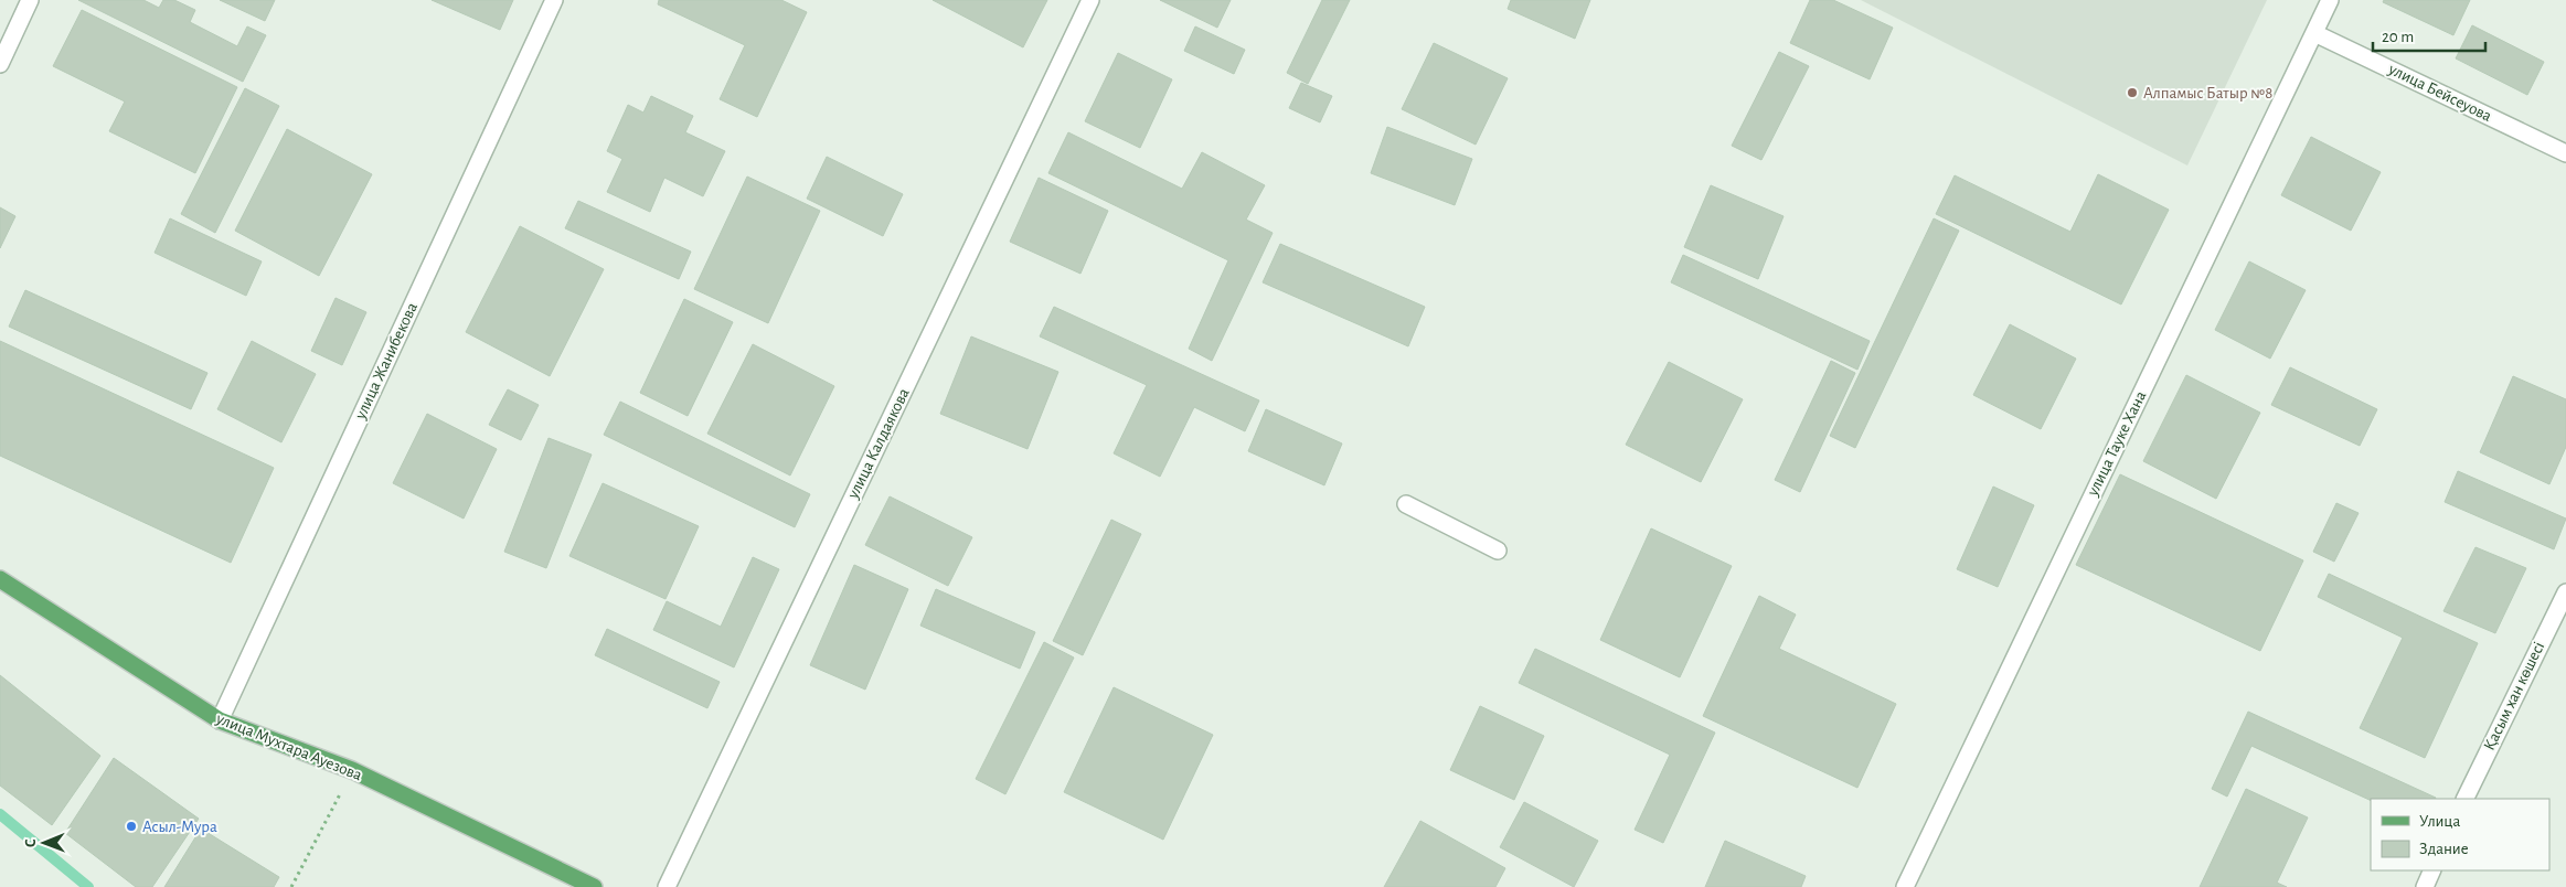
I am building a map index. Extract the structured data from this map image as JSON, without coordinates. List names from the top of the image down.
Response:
{
  "streets": {
    "main road": ["улица Мухтара Ауезова"],
    "street": [
      "улица Бейсеуова",
      "улица Жанибекова",
      "улица Калдаякова",
      "улица Тауке Хана",
      "Қасым хан көшесі"
    ]
  },
  "crossings": [
    ["улица Бейсеуова", "улица Тауке Хана"],
    ["улица Жанибекова", "улица Мухтара Ауезова"]
  ],
  "places": ["Алпамыс Батыр №8", "Асыл-Мура"],
  "legend": ["Улица", "Здание"],
  "scale_bar": "20 m",
  "north": "left"
}
